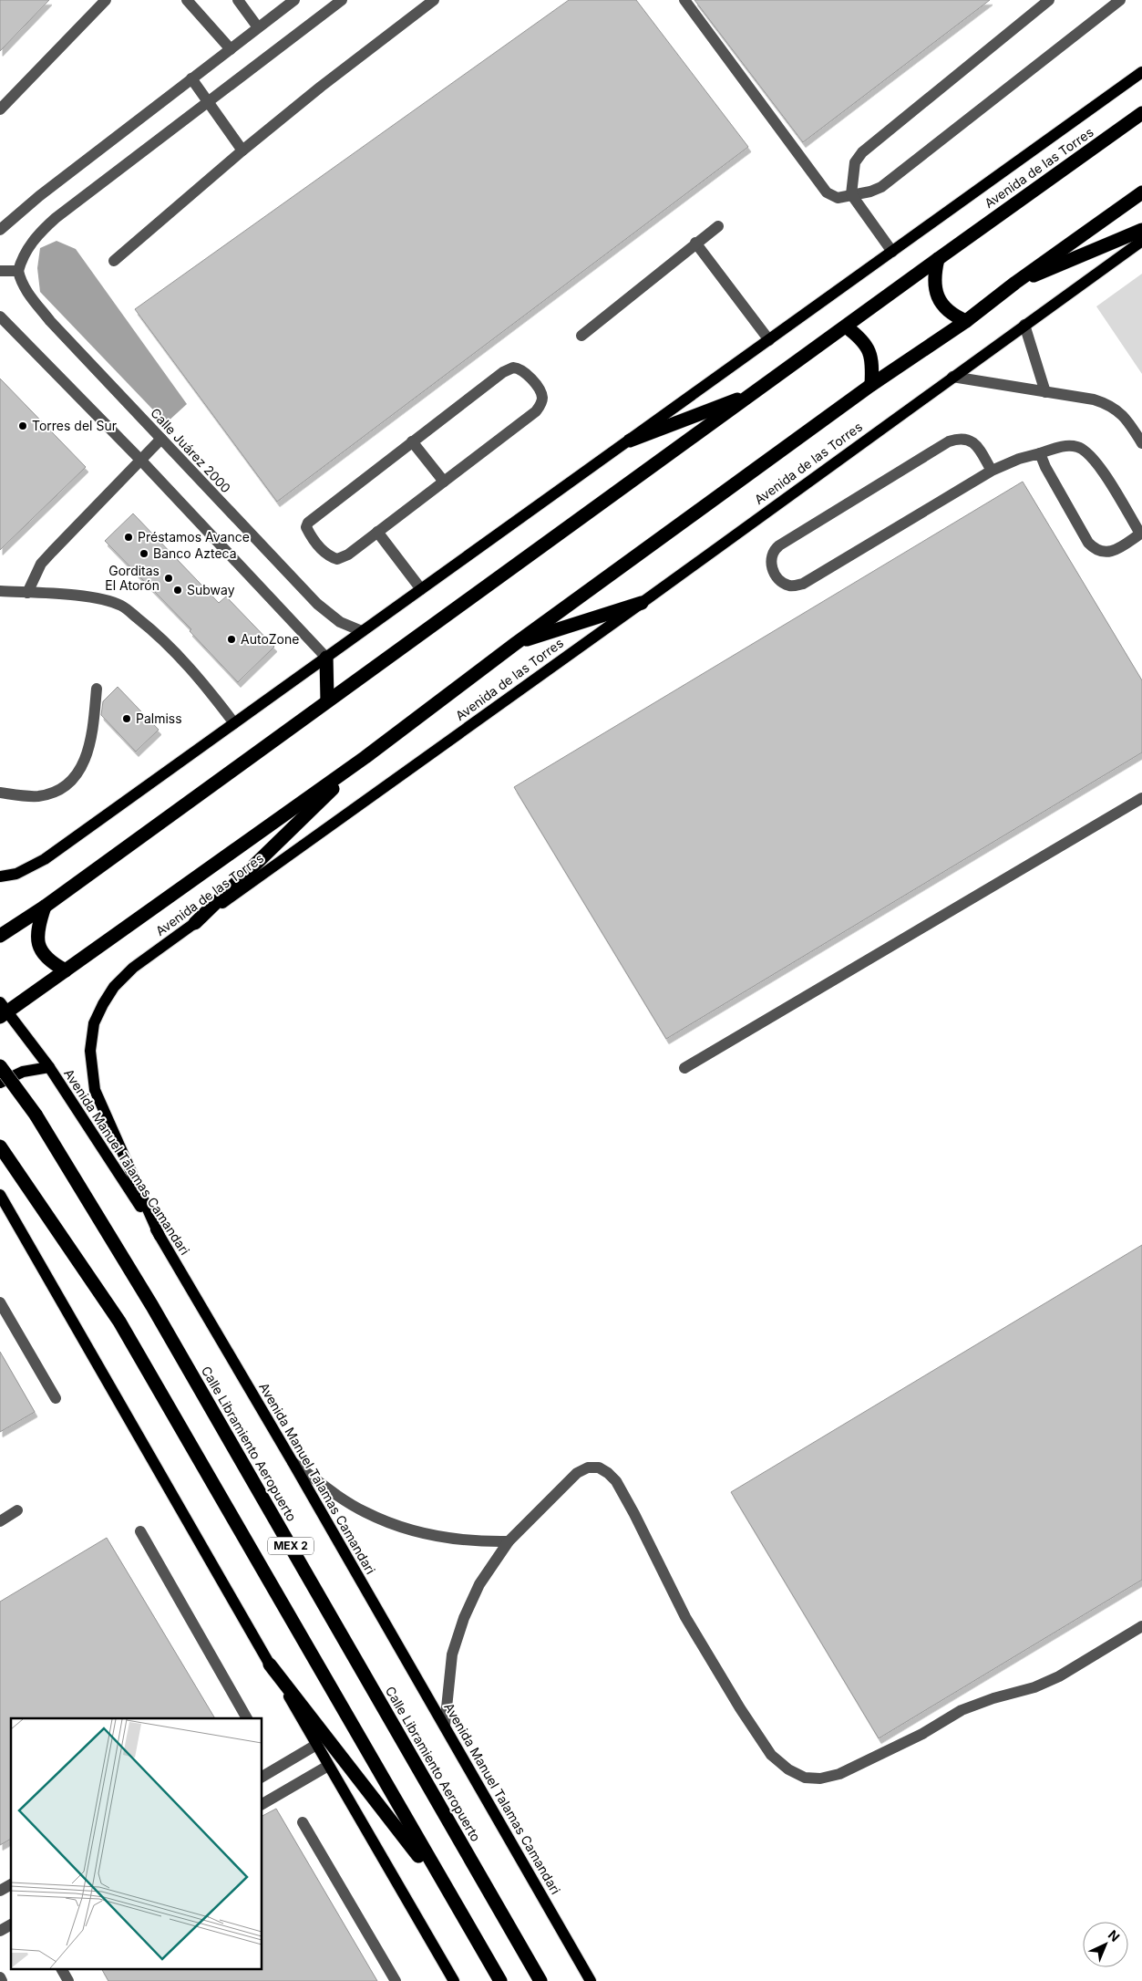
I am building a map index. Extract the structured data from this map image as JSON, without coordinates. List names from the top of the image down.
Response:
{
  "streets": {
    "highway": ["Avenida de las Torres", "Calle Libramiento Aeropuerto", "MEX 2"],
    "main road": ["Avenida Manuel Talamas Camandari"],
    "street": ["Calle Juárez 2000"]
  },
  "crossings": [
    ["Avenida de las Torres", "Calle Juárez 2000"],
    ["Avenida de las Torres", "Avenida Manuel Talamas Camandari"]
  ],
  "places": [
    "Torres del Sur",
    "Préstamos Avance",
    "Banco Azteca",
    "Gorditas El Atorón",
    "Subway",
    "AutoZone",
    "Palmiss"
  ],
  "north": "top right"
}
